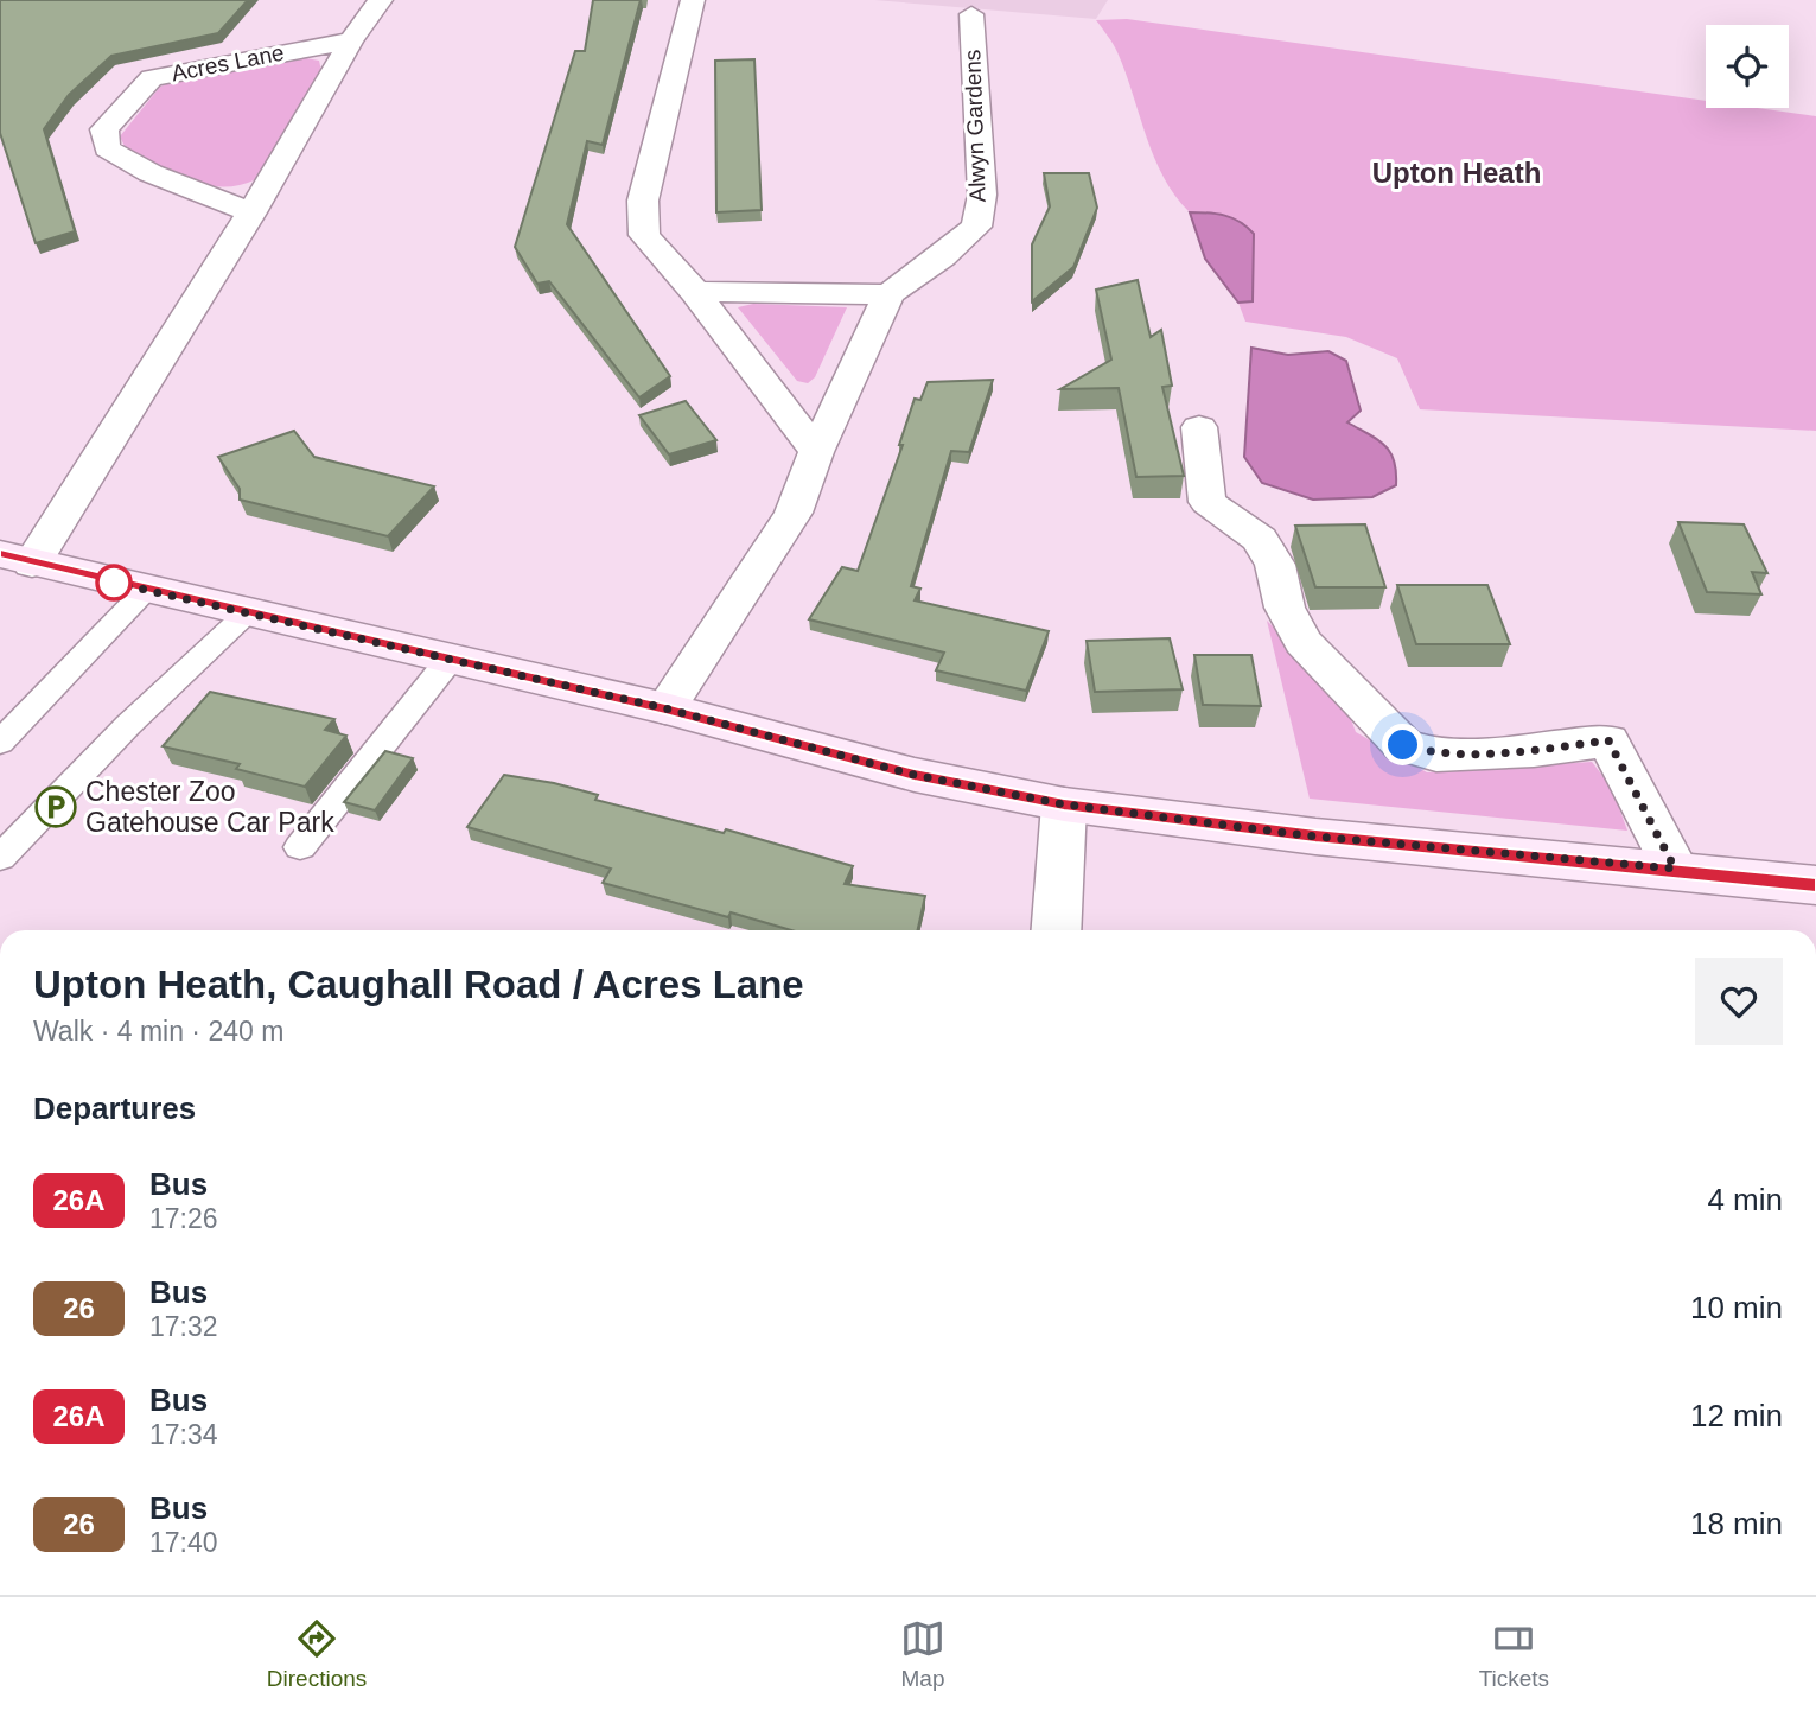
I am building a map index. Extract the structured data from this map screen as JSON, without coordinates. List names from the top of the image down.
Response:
{
  "streets": {
    "street": ["Acres Lane", "Alwyn Gardens"]
  },
  "districts": ["Upton Heath"],
  "places": {
    "parking": ["Chester Zoo Gatehouse Car Park"]
  },
  "lines": ["bus line 26A"],
  "page": {
    "heading": [
      ["Upton Heath, Caughall Road / Acres Lane", "Walk · 4 min · 240 m"],
      "Departures"
    ],
    "list": [
      {
        "mark": "26A",
        "name": "Bus",
        "note": "17:26",
        "value": "4 min"
      },
      {
        "mark": "26",
        "name": "Bus",
        "note": "17:32",
        "value": "10 min"
      },
      {
        "mark": "26A",
        "name": "Bus",
        "note": "17:34",
        "value": "12 min"
      },
      {
        "mark": "26",
        "name": "Bus",
        "note": "17:40",
        "value": "18 min"
      }
    ],
    "tabs": ["Directions", "Map", "Tickets"]
  }
}
